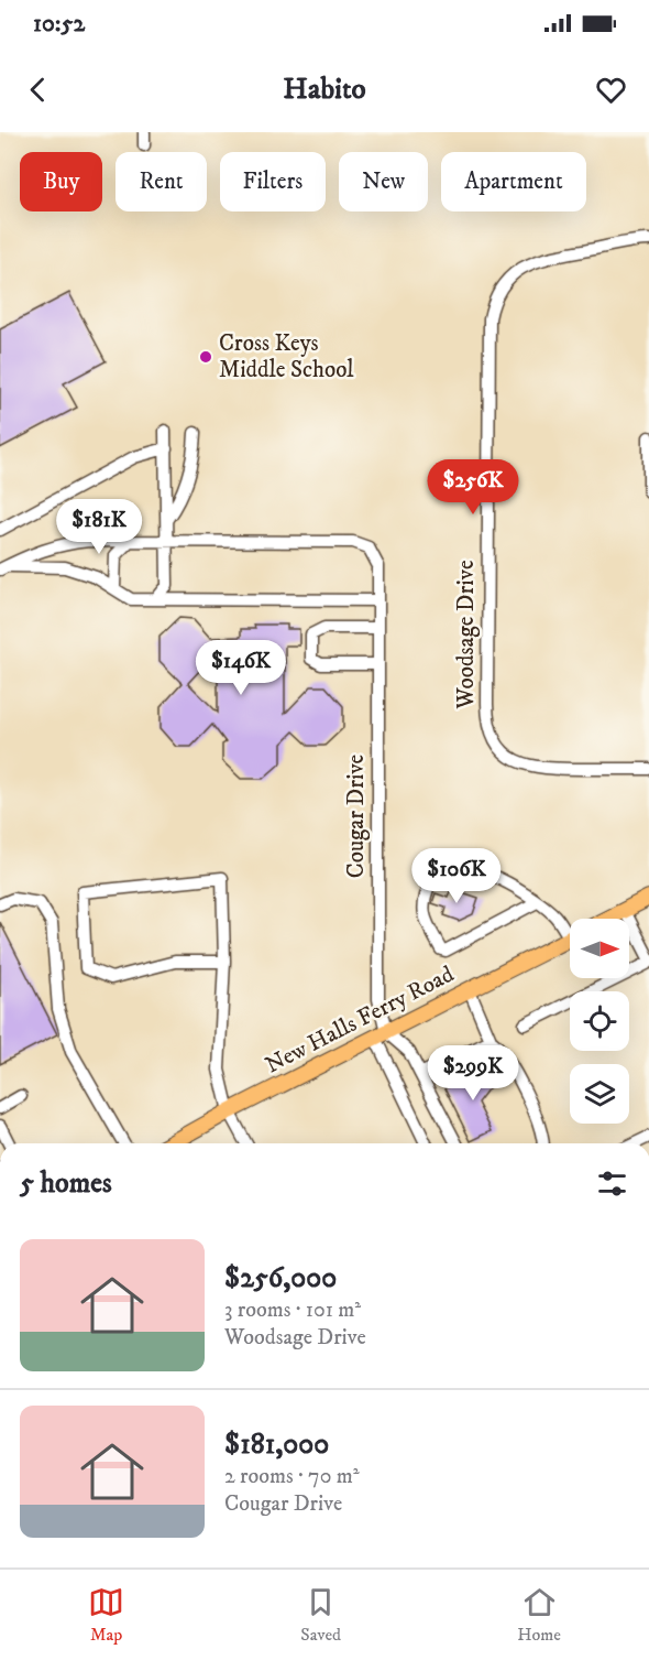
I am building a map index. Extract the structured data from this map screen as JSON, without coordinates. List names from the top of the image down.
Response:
{
  "streets": {
    "main road": ["New Halls Ferry Road"],
    "street": ["Woodsage Drive", "Cougar Drive"]
  },
  "crossings": [
    ["Cougar Drive", "New Halls Ferry Road"]
  ],
  "places": ["Cross Keys Middle School"],
  "north": "right",
  "page": {
    "status": "10:52",
    "header": "Habito",
    "chip": [
      "Buy",
      "Rent",
      "Filters",
      "New",
      "Apartment"
    ],
    "price": [
      "$256K",
      "$181K",
      "$146K",
      "$106K",
      "$299K"
    ],
    "heading": "5 homes",
    "list": [
      {
        "name": "$256,000",
        "note": "3 rooms · 101 m² · Woodsage Drive"
      },
      {
        "name": "$181,000",
        "note": "2 rooms · 70 m² · Cougar Drive"
      }
    ],
    "tabs": ["Map", "Saved", "Home"]
  }
}
